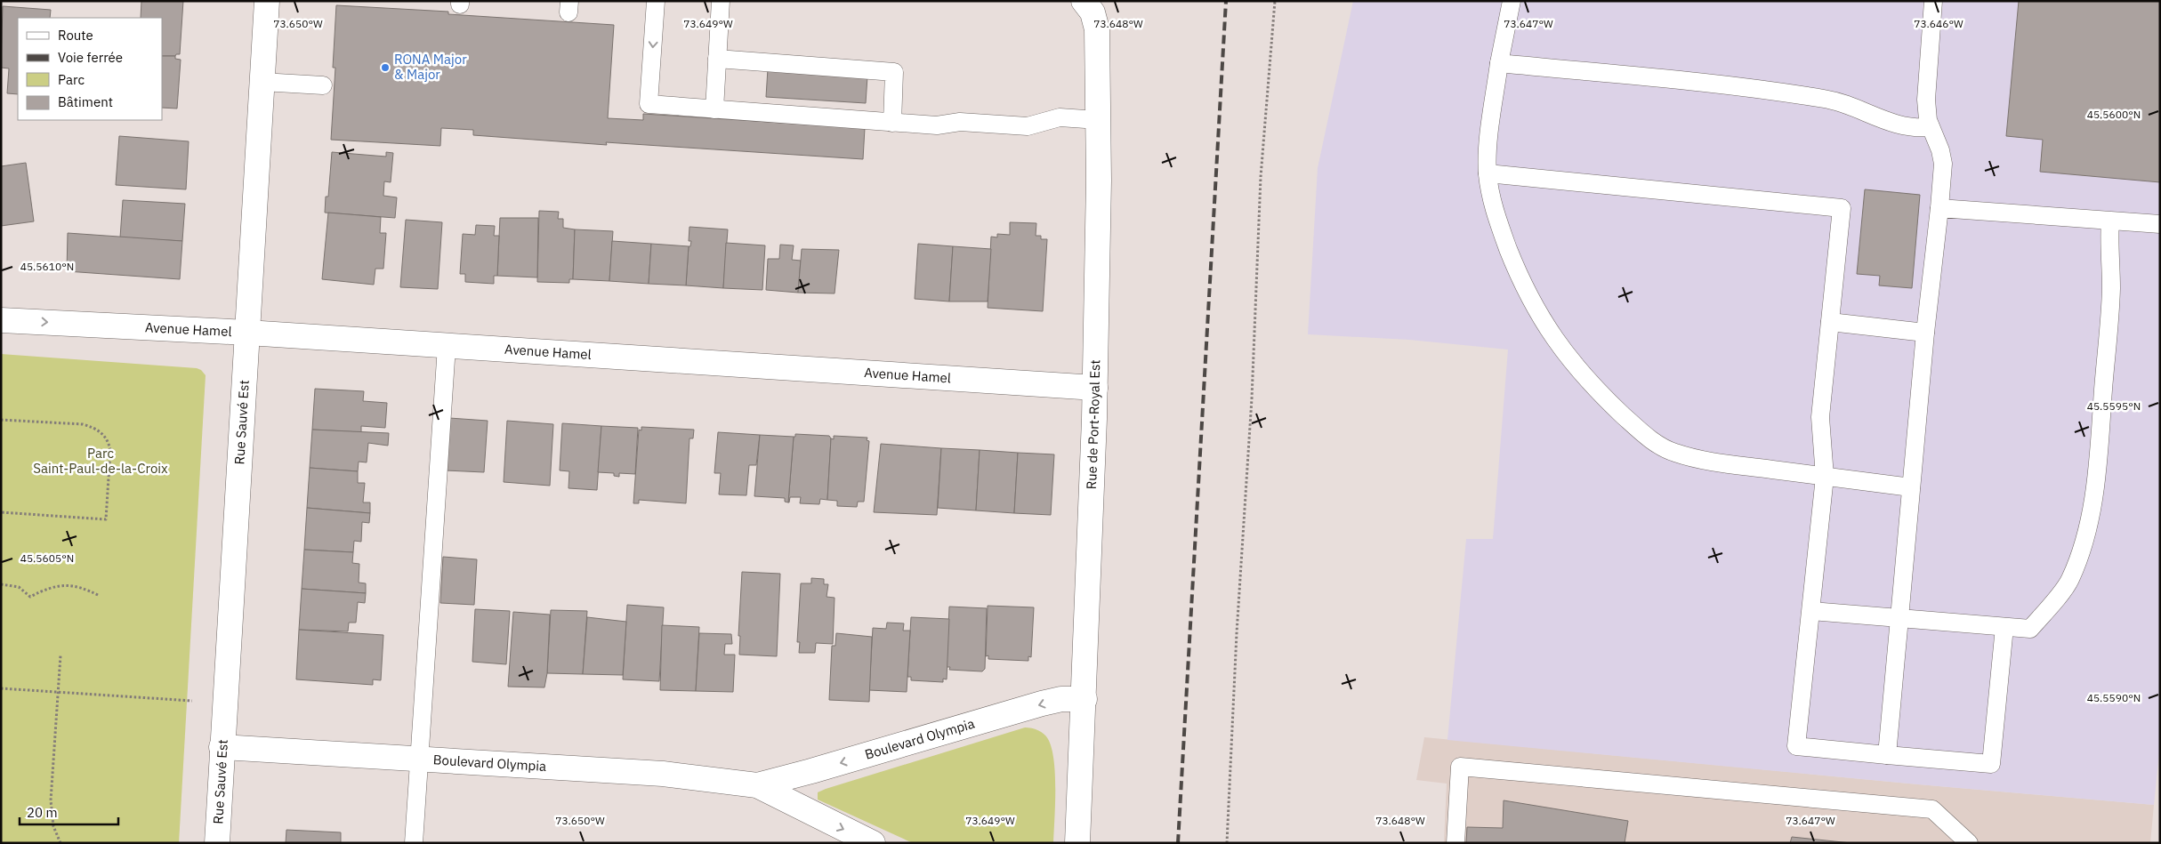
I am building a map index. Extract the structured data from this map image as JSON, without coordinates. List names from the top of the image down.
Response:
{
  "streets": {
    "street": [
      "Avenue Hamel",
      "Rue Sauvé Est",
      "Rue de Port-Royal Est",
      "Boulevard Olympia"
    ]
  },
  "crossings": [
    ["Avenue Hamel", "Rue Sauvé Est"],
    ["Avenue Hamel", "Rue de Port-Royal Est"],
    ["Rue Sauvé Est", "Boulevard Olympia"],
    ["Rue de Port-Royal Est", "Boulevard Olympia"]
  ],
  "parks": ["Parc Saint-Paul-de-la-Croix"],
  "places": ["RONA Major & Major"],
  "legend": [
    "Route",
    "Voie ferrée",
    "Parc",
    "Bâtiment"
  ],
  "scale_bar": "20 m",
  "coordinates": [
    "73.650°W",
    "73.649°W",
    "73.648°W",
    "73.647°W",
    "73.646°W",
    "45.5600°N",
    "45.5610°N",
    "45.5595°N",
    "45.5605°N",
    "45.5590°N"
  ]
}
